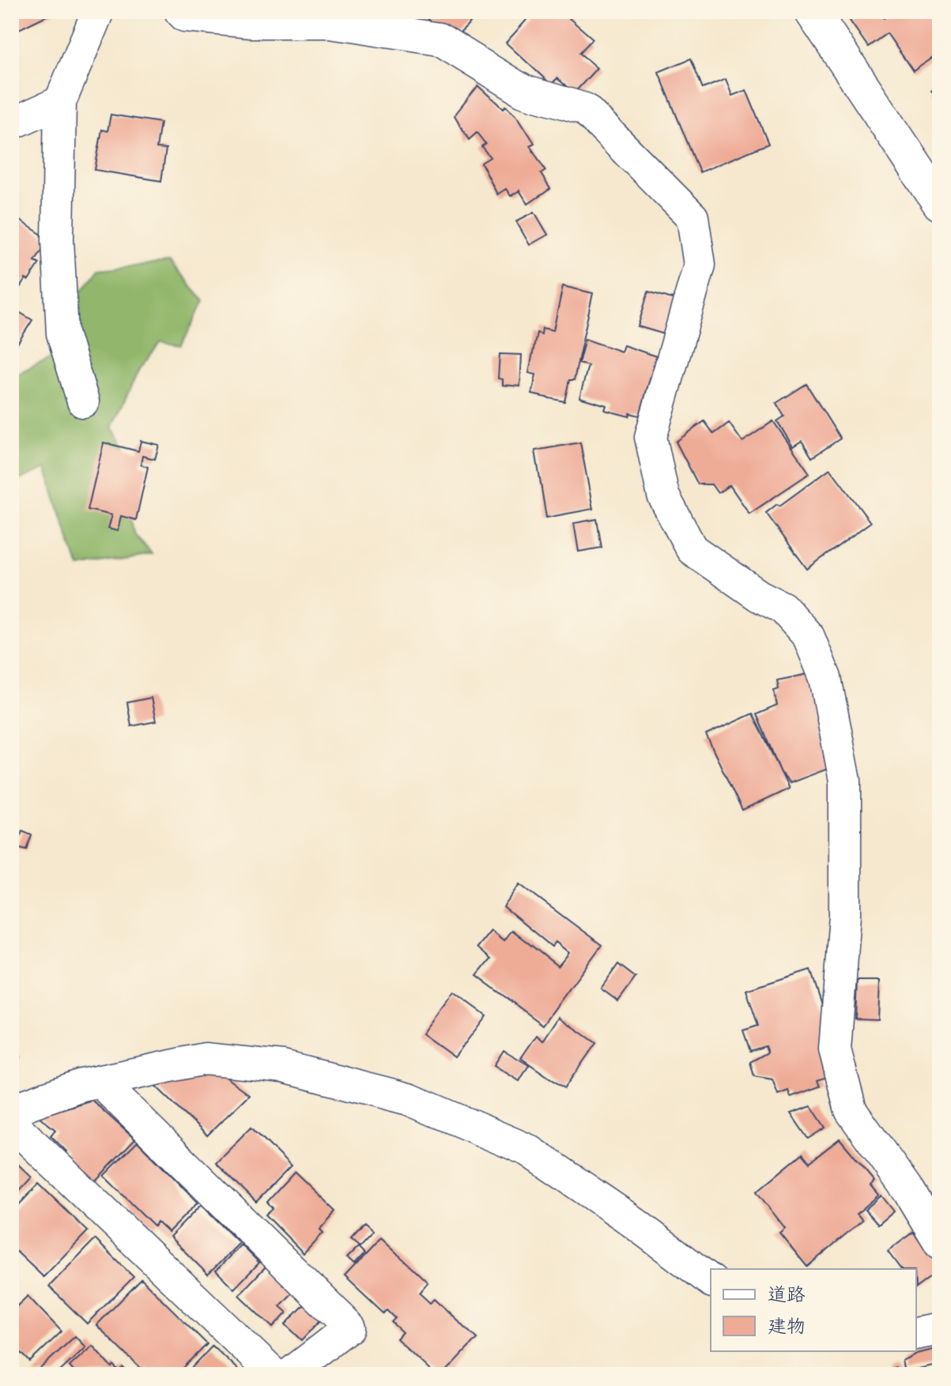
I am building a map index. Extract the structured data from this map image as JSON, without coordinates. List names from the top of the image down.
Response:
{
  "legend": ["道路", "建物"]
}
